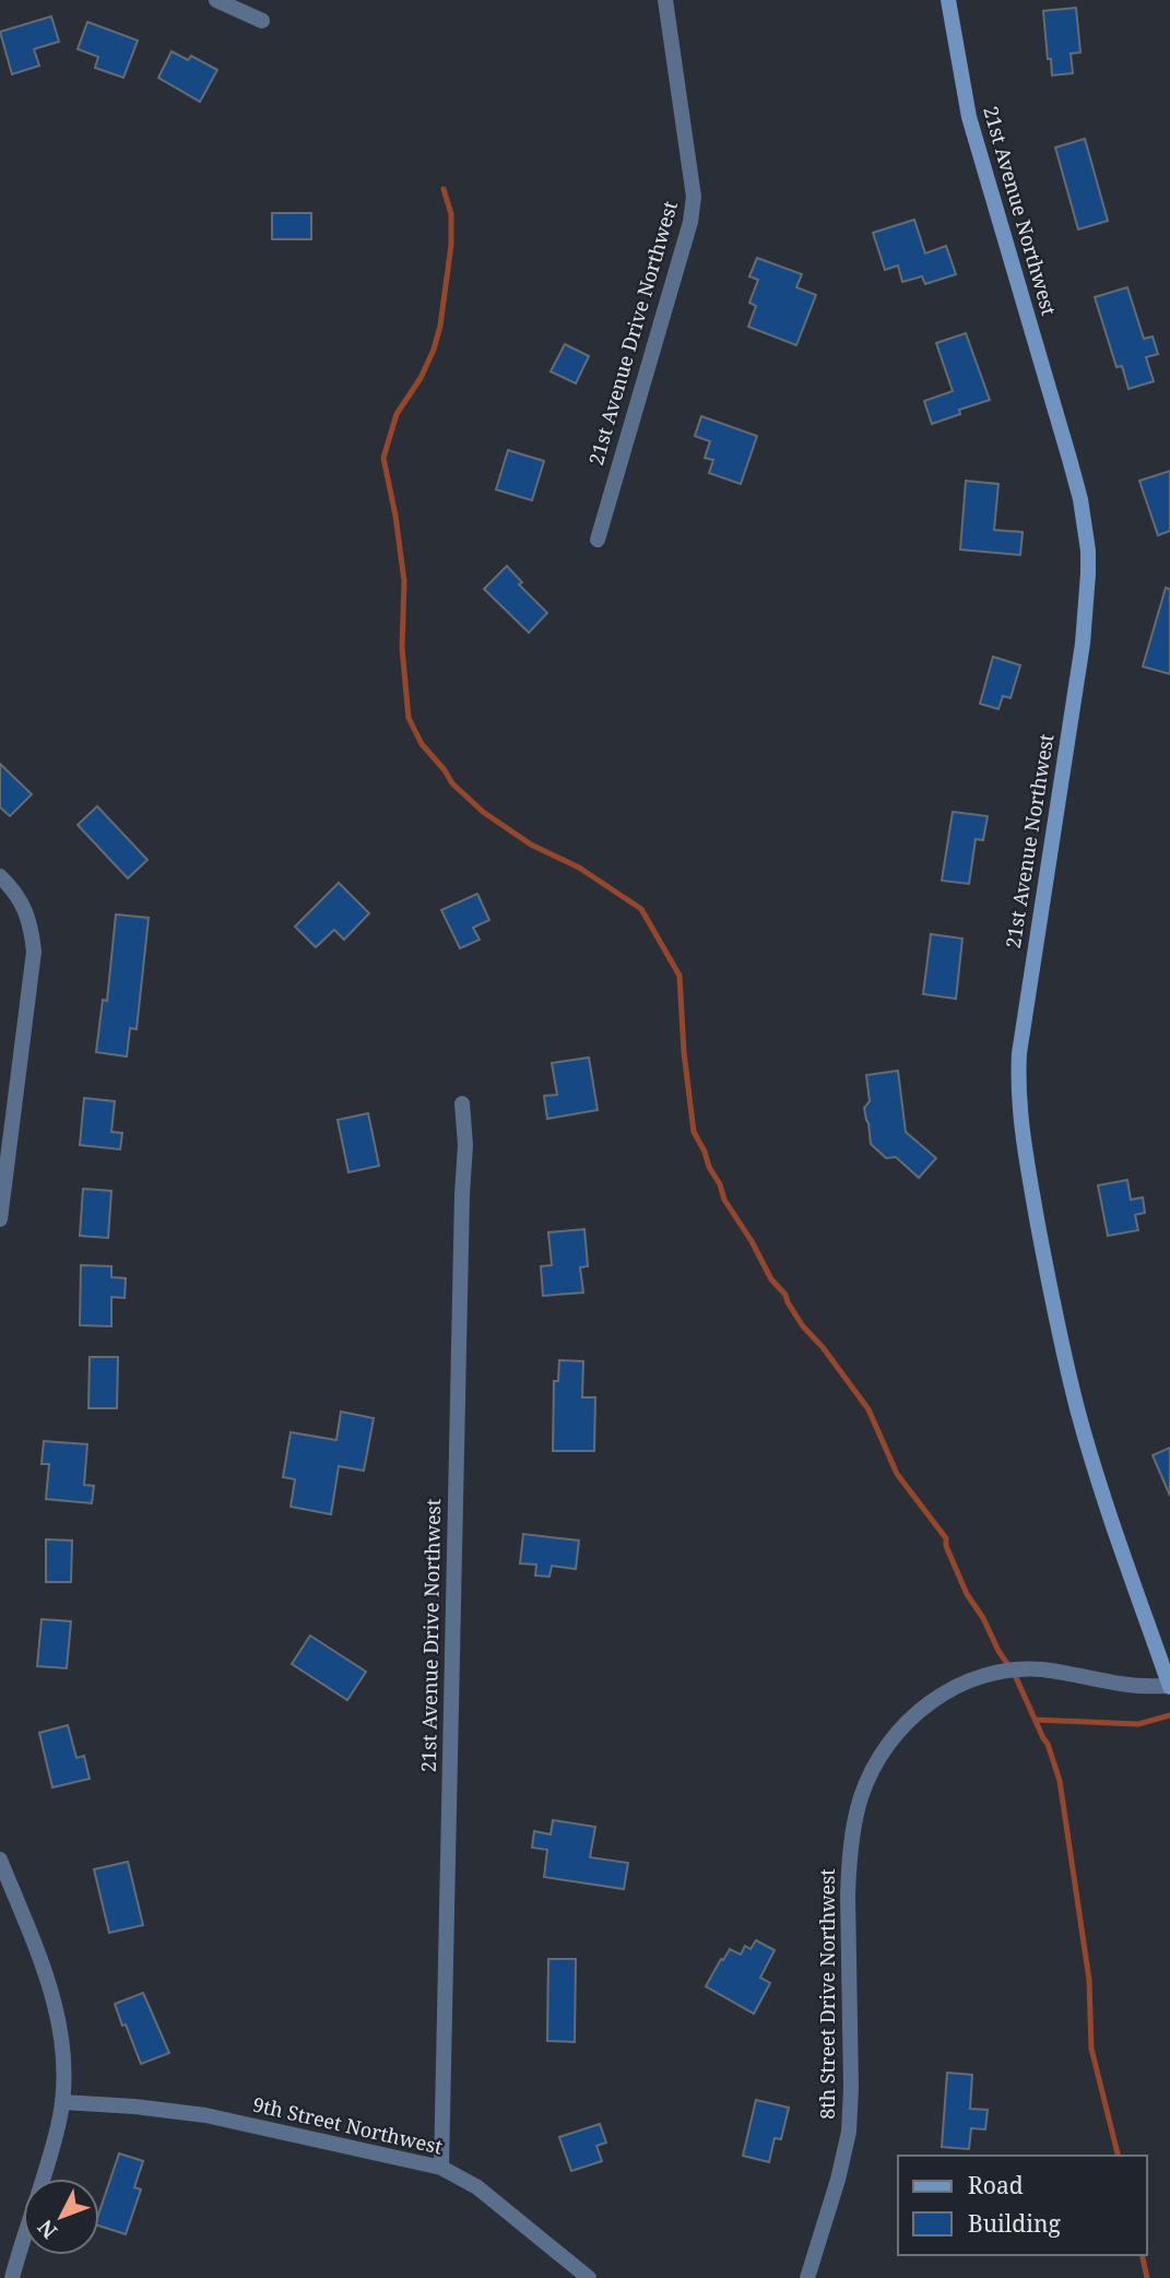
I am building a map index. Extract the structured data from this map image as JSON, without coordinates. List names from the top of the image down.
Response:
{
  "streets": {
    "street": [
      "21st Avenue Northwest",
      "21st Avenue Drive Northwest",
      "8th Street Drive Northwest",
      "9th Street Northwest"
    ]
  },
  "crossings": [
    ["21st Avenue Northwest", "8th Street Drive Northwest"],
    ["21st Avenue Drive Northwest", "9th Street Northwest"]
  ],
  "legend": ["Road", "Building"],
  "north": "bottom left"
}
